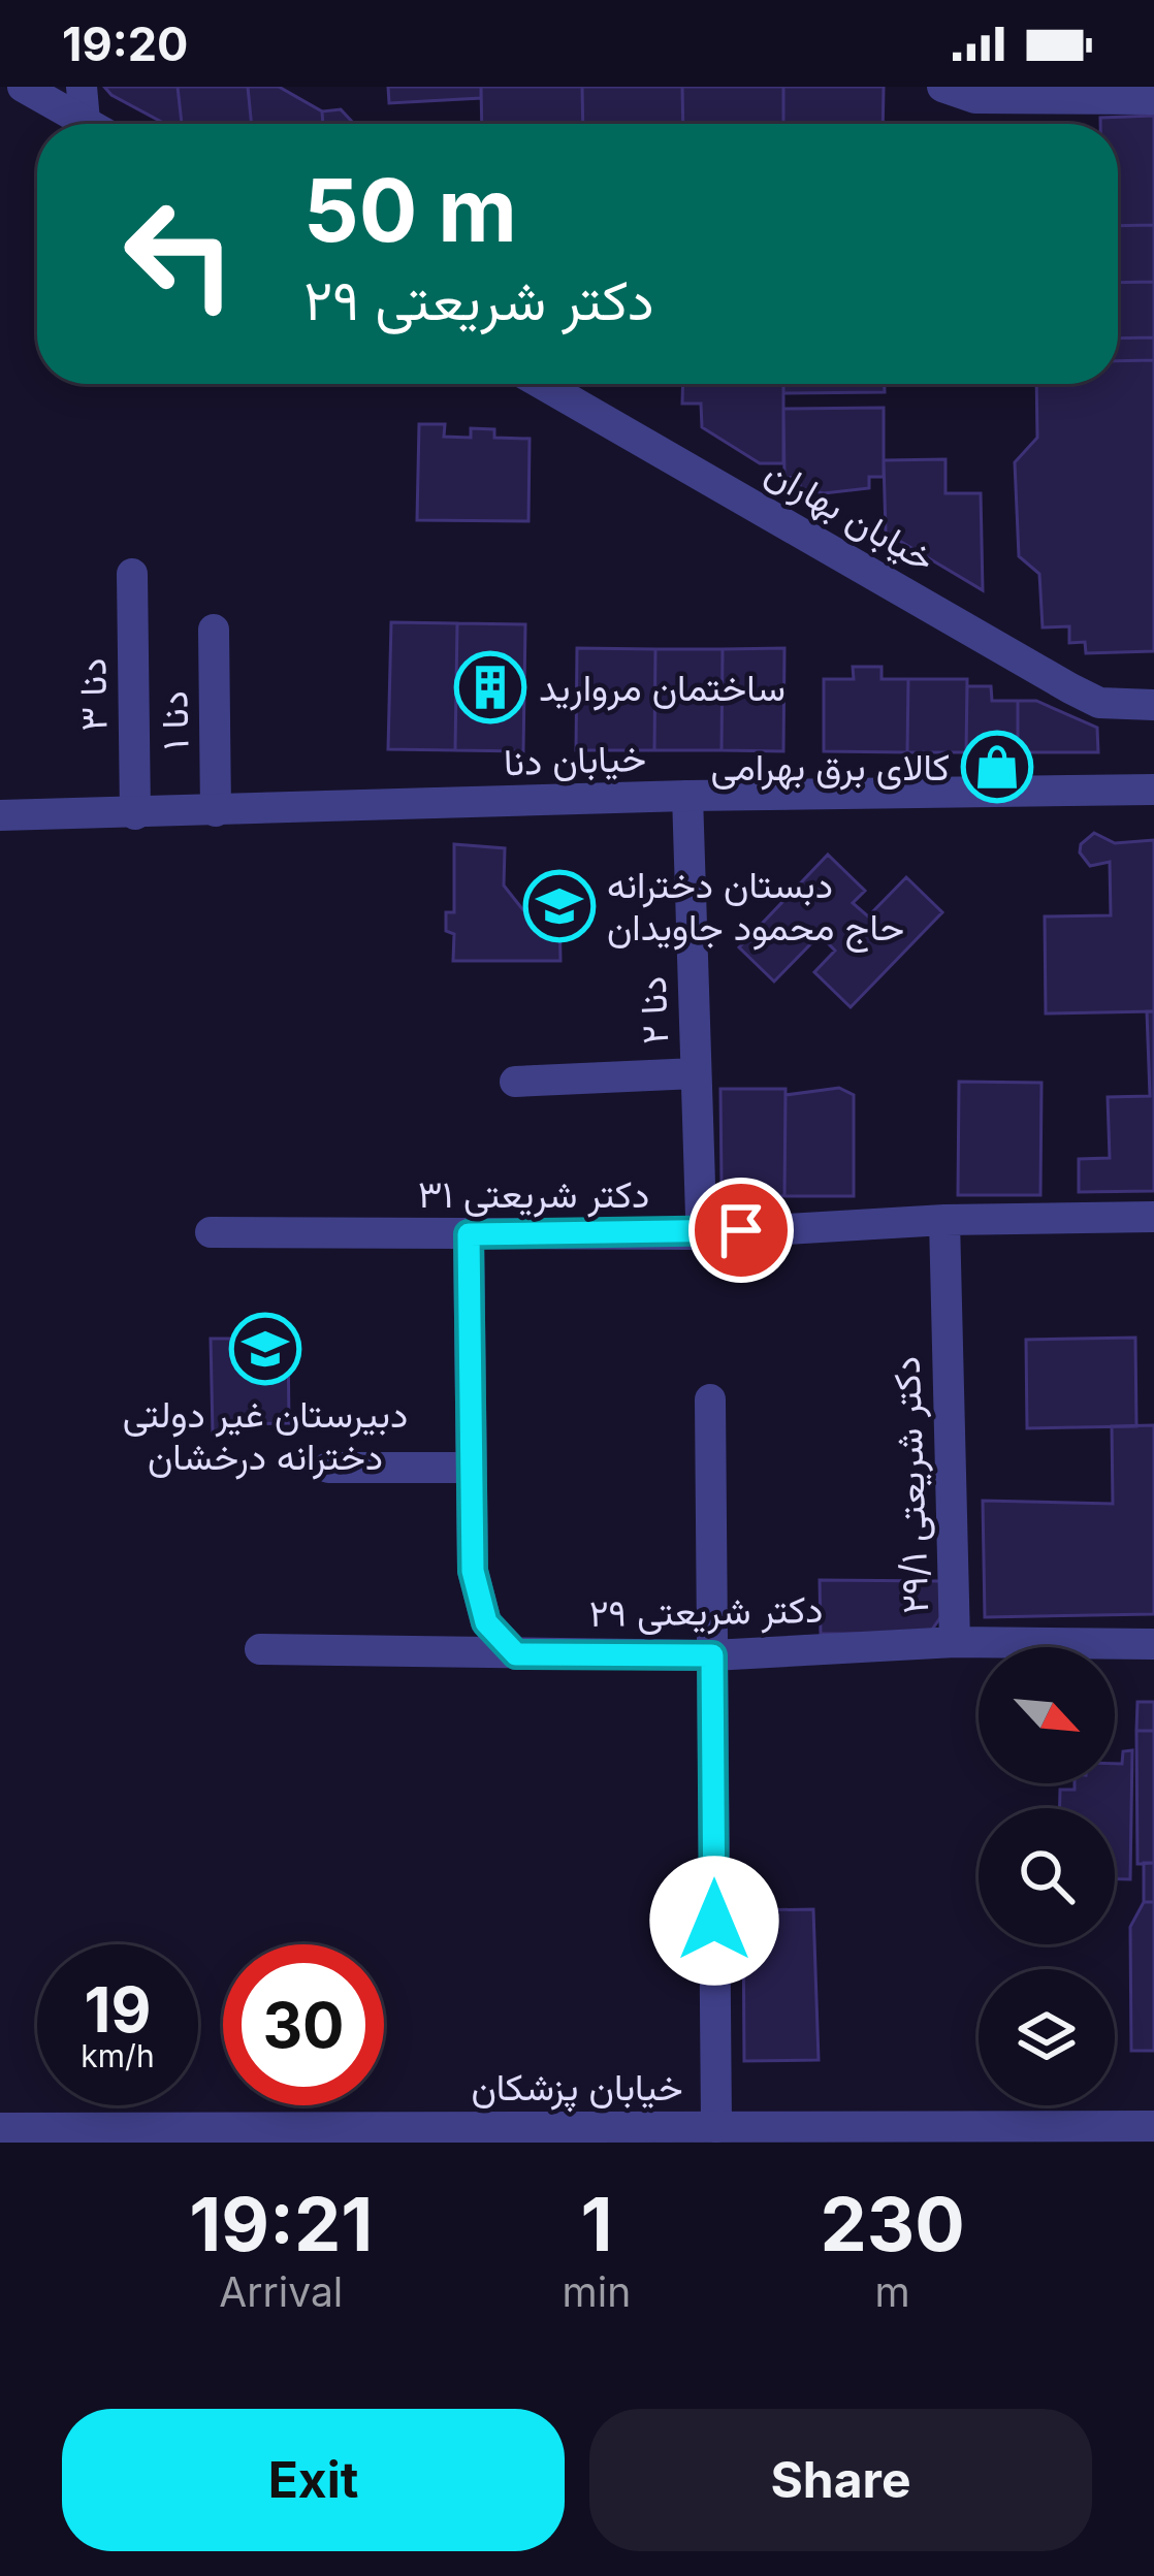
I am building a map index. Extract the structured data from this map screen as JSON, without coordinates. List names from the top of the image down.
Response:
{
  "streets": {
    "street": [
      "خیابان بهاران",
      "۳ دنا",
      "۱ دنا",
      "خیابان دنا",
      "۲ دنا",
      "۳۱ دکتر شریعتی",
      "۲۹/۱ دکتر شریعتی",
      "۲۹ دکتر شریعتی",
      "خیابان پزشکان"
    ]
  },
  "crossings": [
    ["۳ دنا", "خیابان دنا"],
    ["۱ دنا", "خیابان دنا"],
    ["خیابان دنا", "۲ دنا"],
    ["۳۱ دکتر شریعتی", "۲۹/۱ دکتر شریعتی"],
    ["۲۹/۱ دکتر شریعتی", "۲۹ دکتر شریعتی"]
  ],
  "places": {
    "building": ["ساختمان مروارید"],
    "shop": ["کالای برق بهرامی"],
    "school or university": ["دبستان دخترانه حاج محمود جاویدان", "دبیرستان غیر دولتی دخترانه درخشان"]
  },
  "north": "bottom right",
  "page": {
    "status": "19:20",
    "turn": ["50 m", "۲۹ دکتر شریعتی"],
    "speed": "19 km/h",
    "limit": "30",
    "eta": [
      "19:21",
      "Arrival",
      "1",
      "min",
      "230",
      "m"
    ],
    "buttons": ["Exit", "Share"]
  }
}
